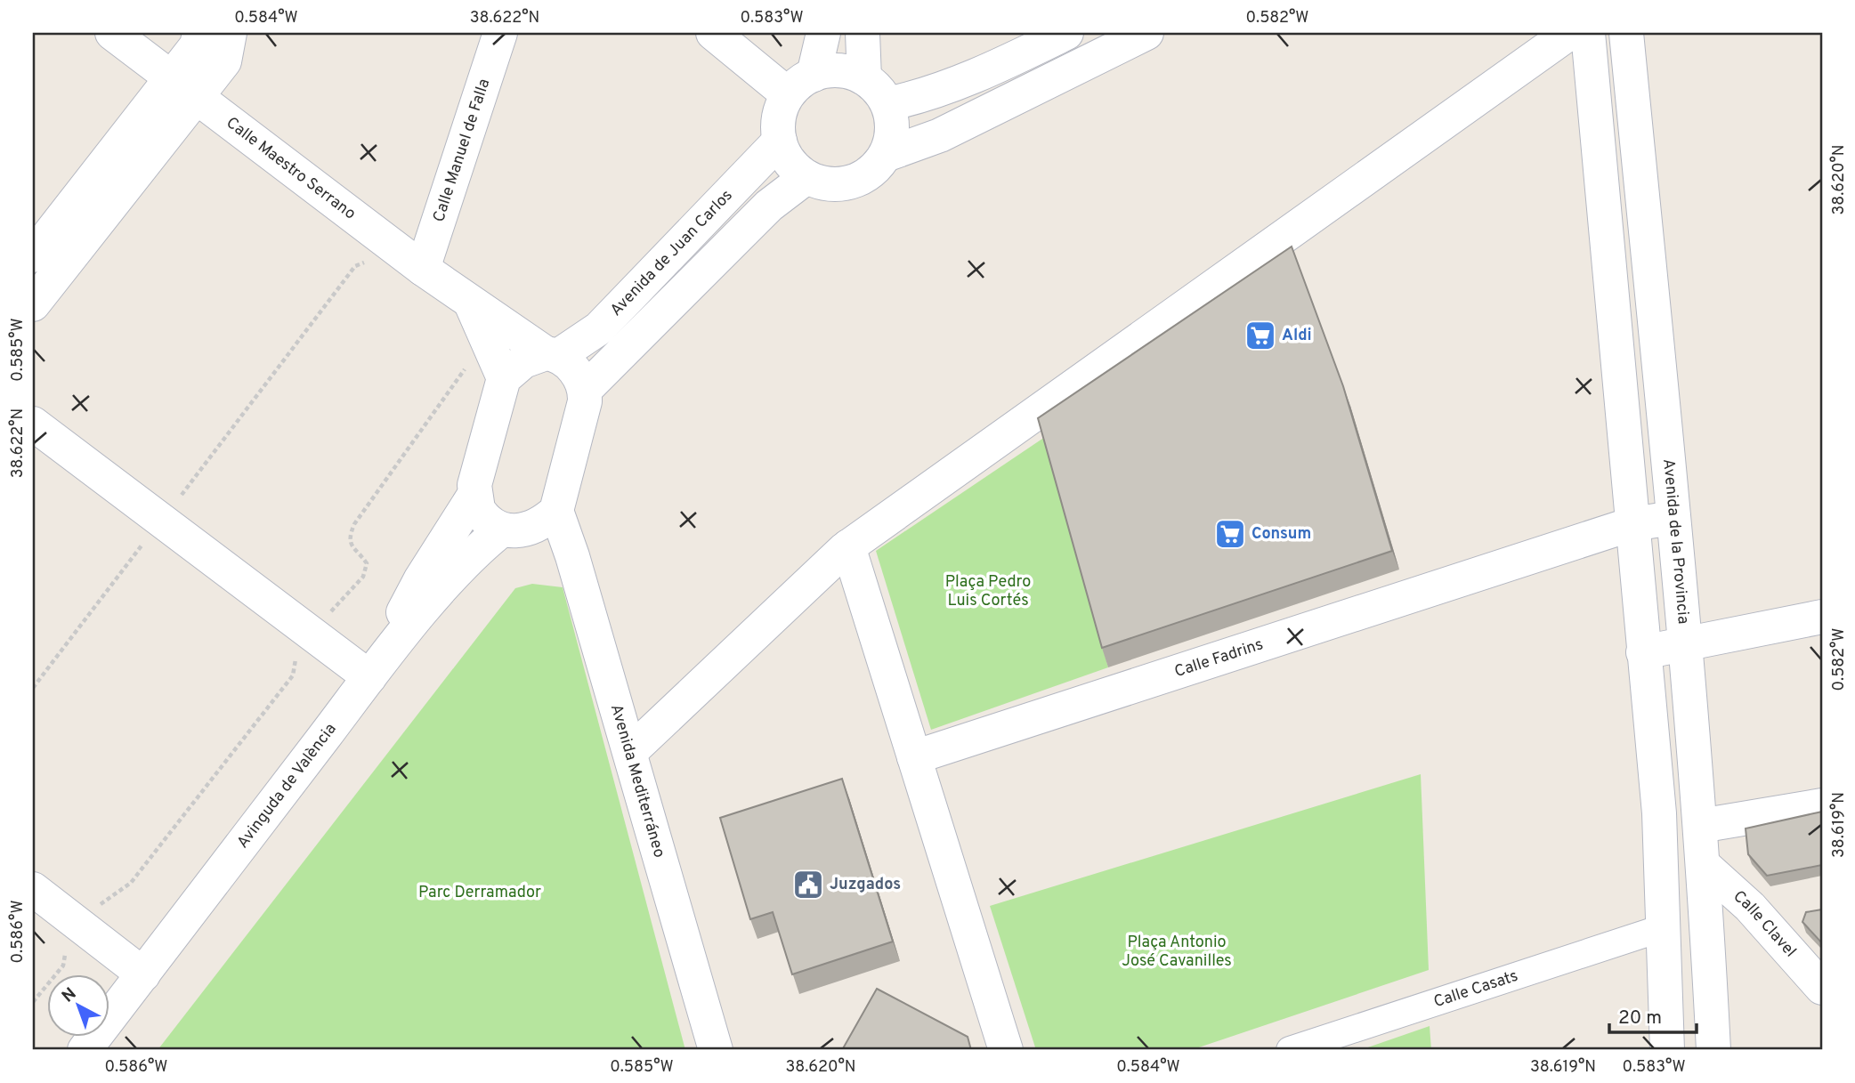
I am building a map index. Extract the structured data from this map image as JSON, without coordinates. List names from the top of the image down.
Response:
{
  "streets": {
    "street": [
      "Calle Manuel de Falla",
      "Calle Maestro Serrano",
      "Avenida de Juan Carlos",
      "Avenida de la Provincia",
      "Calle Fadrins",
      "Avenida Mediterráneo",
      "Avinguda de València",
      "Calle Clavel",
      "Calle Casats"
    ]
  },
  "crossings": [
    ["Calle Manuel de Falla", "Calle Maestro Serrano"],
    ["Calle Maestro Serrano", "Avenida de Juan Carlos"],
    ["Avenida de la Provincia", "Calle Fadrins"],
    ["Avenida de la Provincia", "Calle Clavel"]
  ],
  "parks": ["Plaça Pedro Luis Cortés", "Parc Derramador", "Plaça Antonio José Cavanilles"],
  "places": {
    "supermarket": ["Aldi", "Consum"],
    "public building": ["Juzgados"]
  },
  "scale_bar": "20 m",
  "north": "top left",
  "coordinates": [
    "0.584°W",
    "38.622°N",
    "0.583°W",
    "0.582°W",
    "38.620°N",
    "0.585°W",
    "38.619°N",
    "0.586°W"
  ]
}
